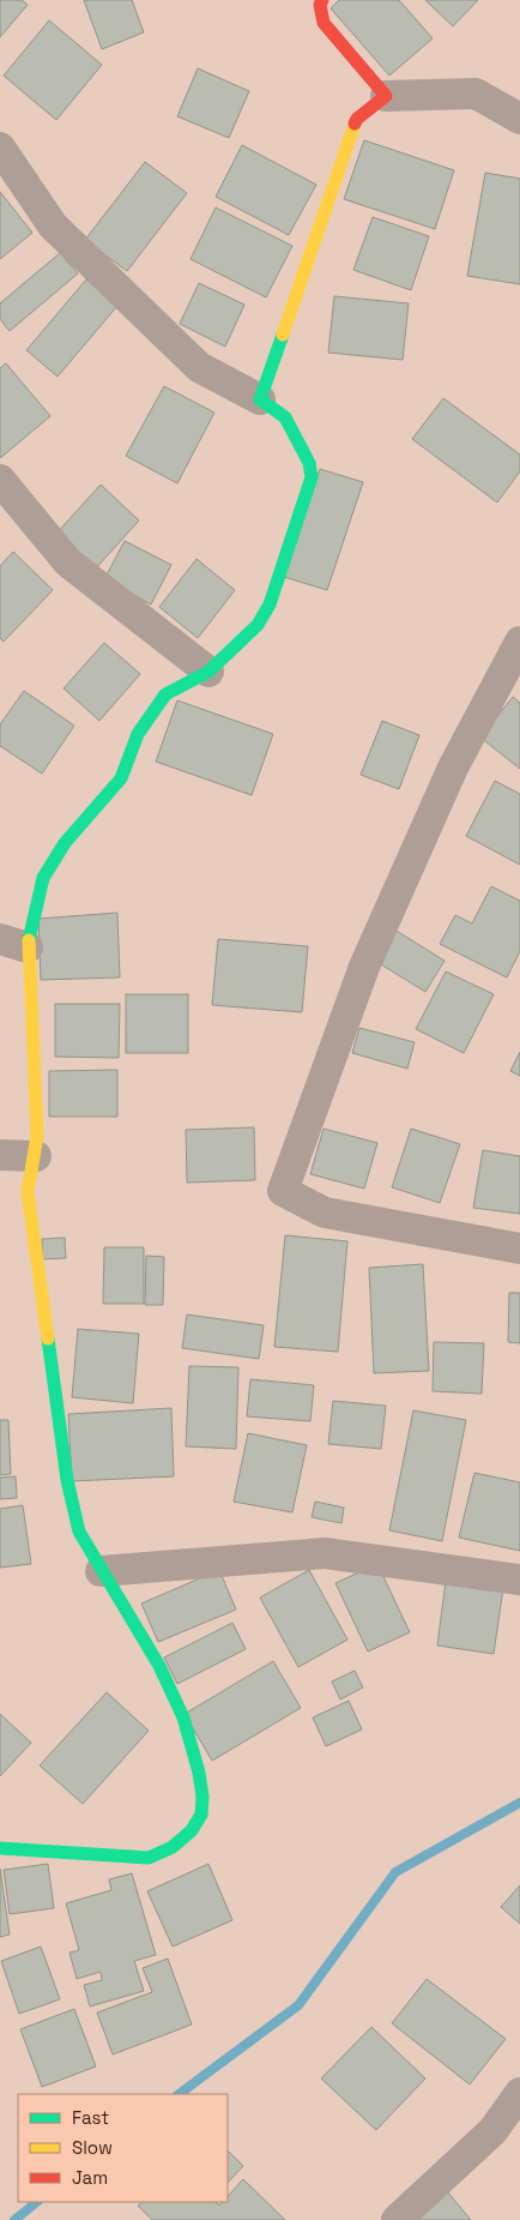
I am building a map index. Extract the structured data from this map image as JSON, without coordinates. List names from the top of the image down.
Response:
{
  "legend": ["Fast", "Slow", "Jam"]
}
